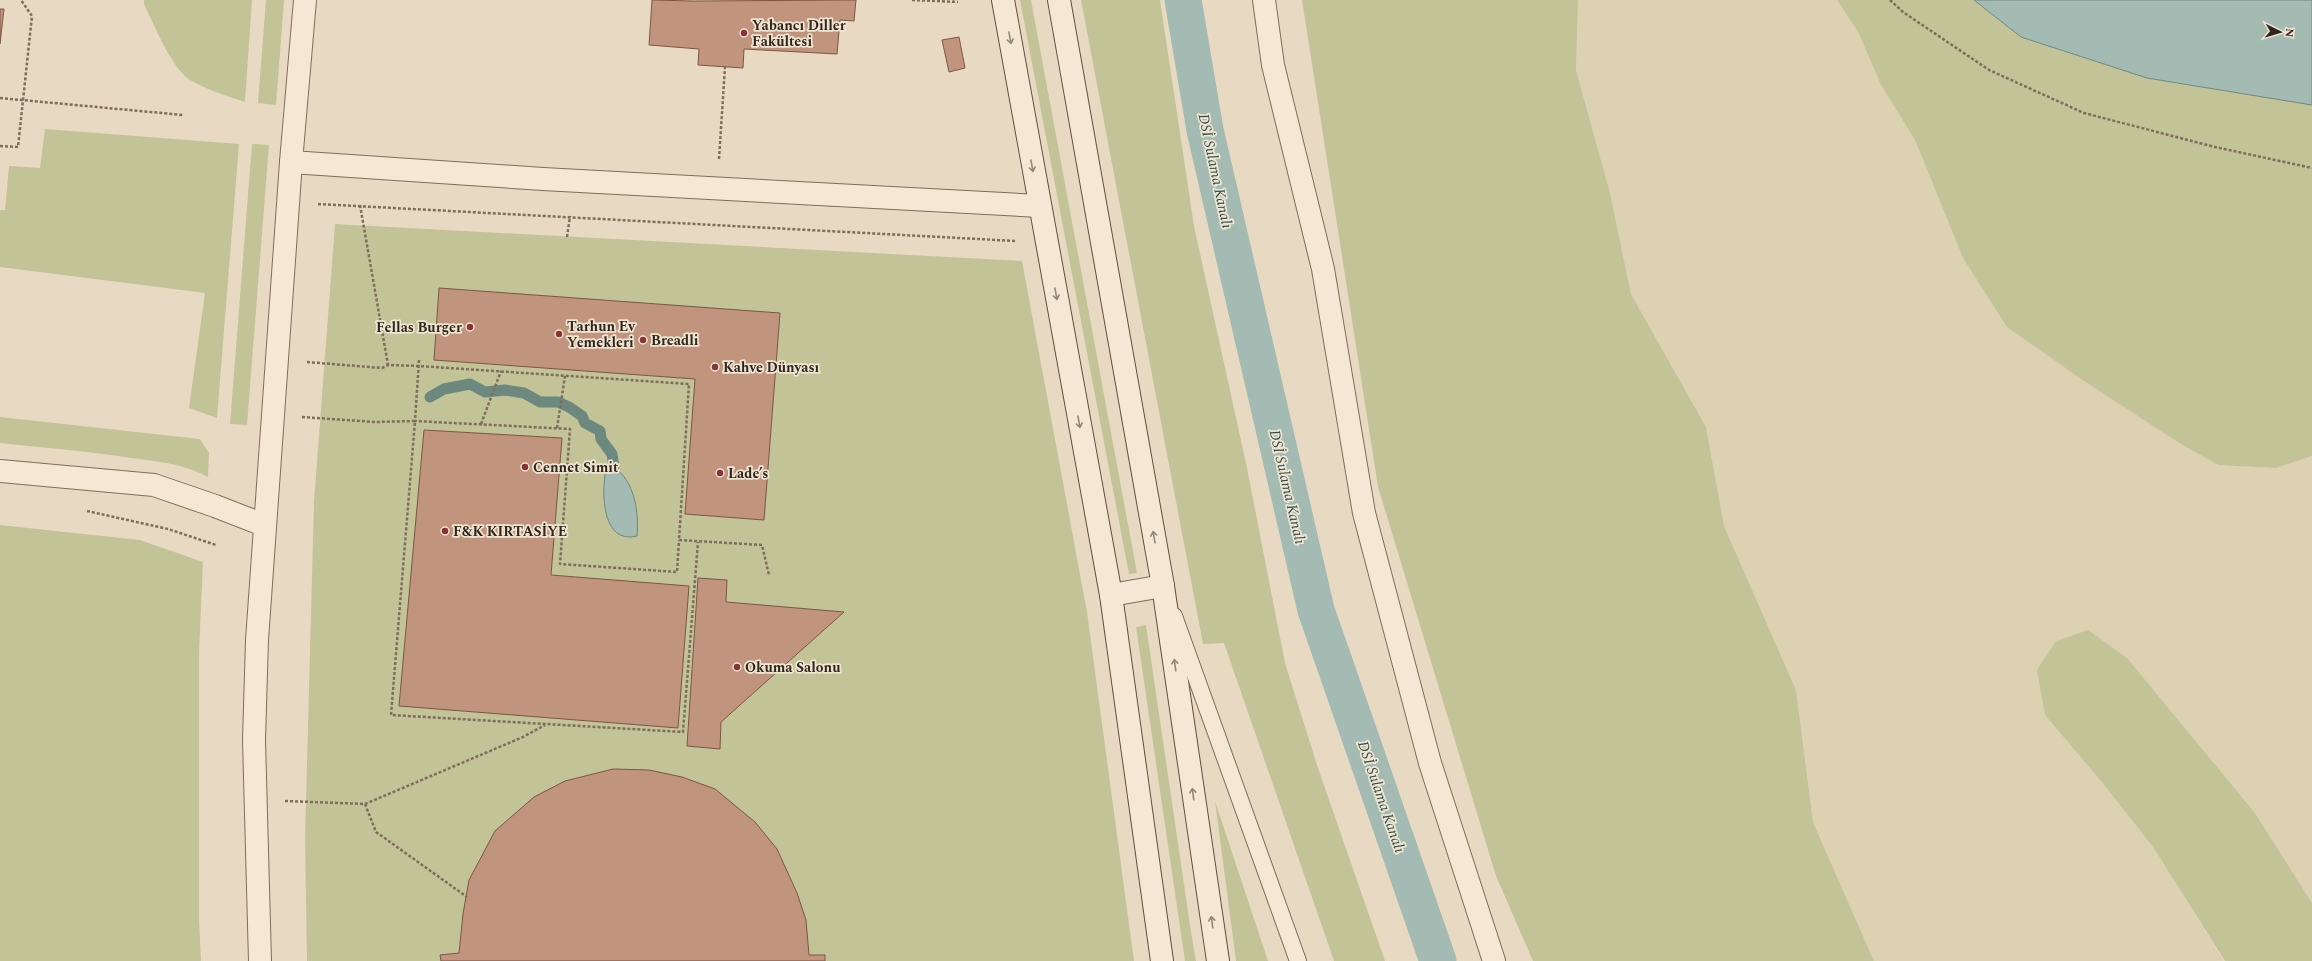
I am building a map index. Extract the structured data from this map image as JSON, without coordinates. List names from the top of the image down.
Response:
{
  "water": ["DSİ Sulama Kanalı"],
  "places": [
    "Yabancı Diller Fakültesi",
    "Fellas Burger",
    "Tarhun Ev Yemekleri",
    "Breadli",
    "Kahve Dünyası",
    "Cennet Simit",
    "Lade’s",
    "F&K KIRTASİYE",
    "Okuma Salonu"
  ],
  "north": "right"
}
